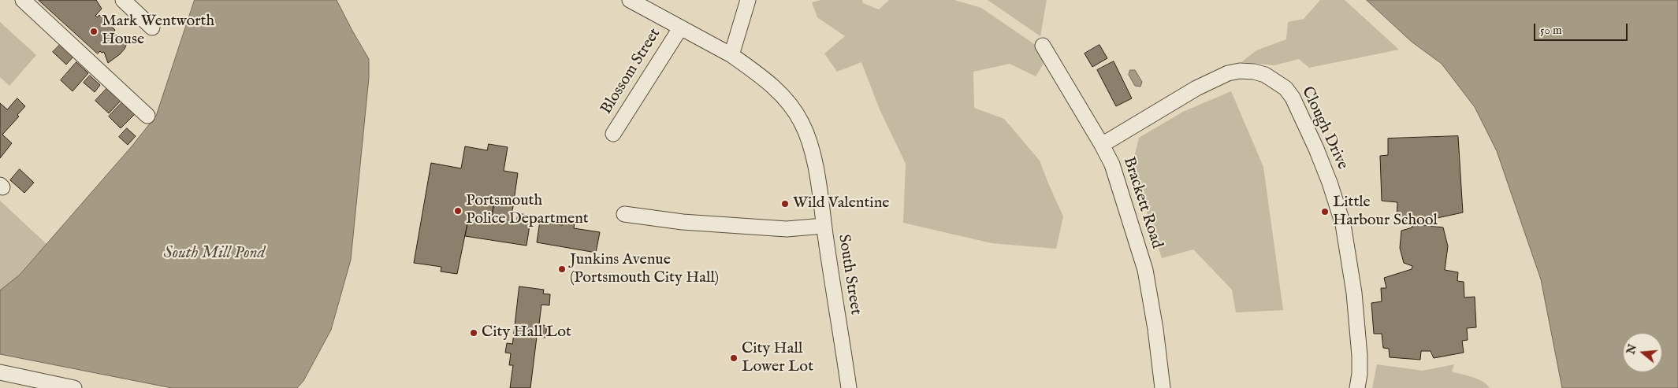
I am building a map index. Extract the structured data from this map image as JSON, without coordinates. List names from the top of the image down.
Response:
{
  "streets": {
    "street": [
      "Blossom Street",
      "Clough Drive",
      "Brackett Road",
      "South Street"
    ]
  },
  "crossings": [
    ["Blossom Street", "South Street"],
    ["Clough Drive", "Brackett Road"]
  ],
  "water": ["South Mill Pond"],
  "places": [
    "Mark Wentworth House",
    "Wild Valentine",
    "Portsmouth Police Department",
    "Little Harbour School",
    "Junkins Avenue (Portsmouth City Hall)",
    "City Hall Lot",
    "City Hall Lower Lot"
  ],
  "scale_bar": "50 m",
  "north": "left"
}
